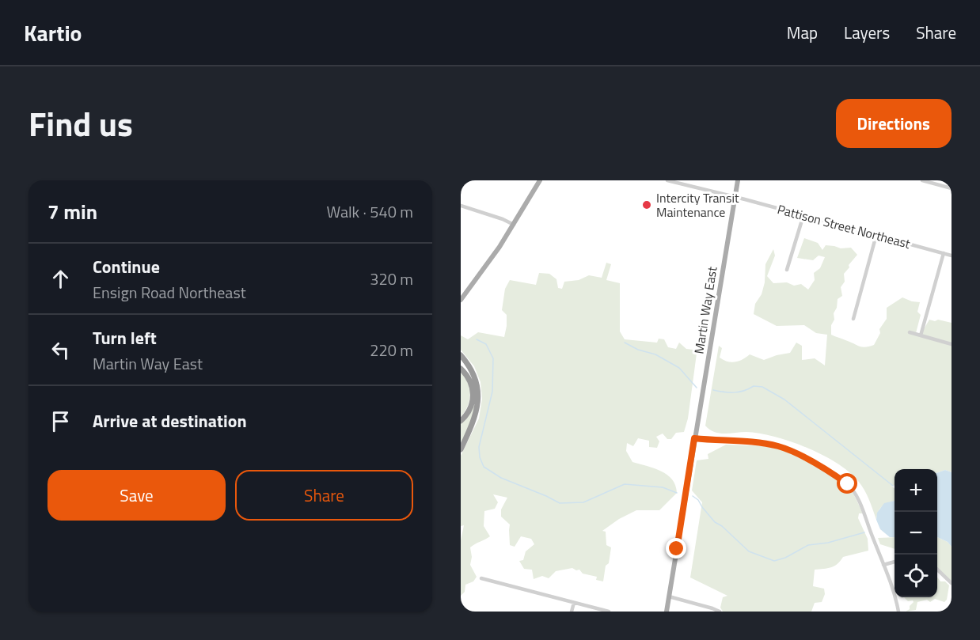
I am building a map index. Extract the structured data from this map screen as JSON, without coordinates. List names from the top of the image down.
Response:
{
  "streets": {
    "main road": ["Martin Way East"],
    "street": ["Pattison Street Northeast"]
  },
  "crossings": [
    ["Pattison Street Northeast", "Martin Way East"]
  ],
  "places": ["Intercity Transit Maintenance"],
  "page": {
    "header": "Kartio",
    "nav": ["Map", "Layers", "Share"],
    "title": "Find us",
    "buttons": [
      "Directions",
      ["Save", "Share"]
    ],
    "heading": ["7 min", "Walk · 540 m"],
    "list": [
      ["Continue", "Ensign Road Northeast", "320 m"],
      ["Turn left", "Martin Way East", "220 m"],
      "Arrive at destination"
    ],
    "map_buttons": ["+", "−"]
  }
}
